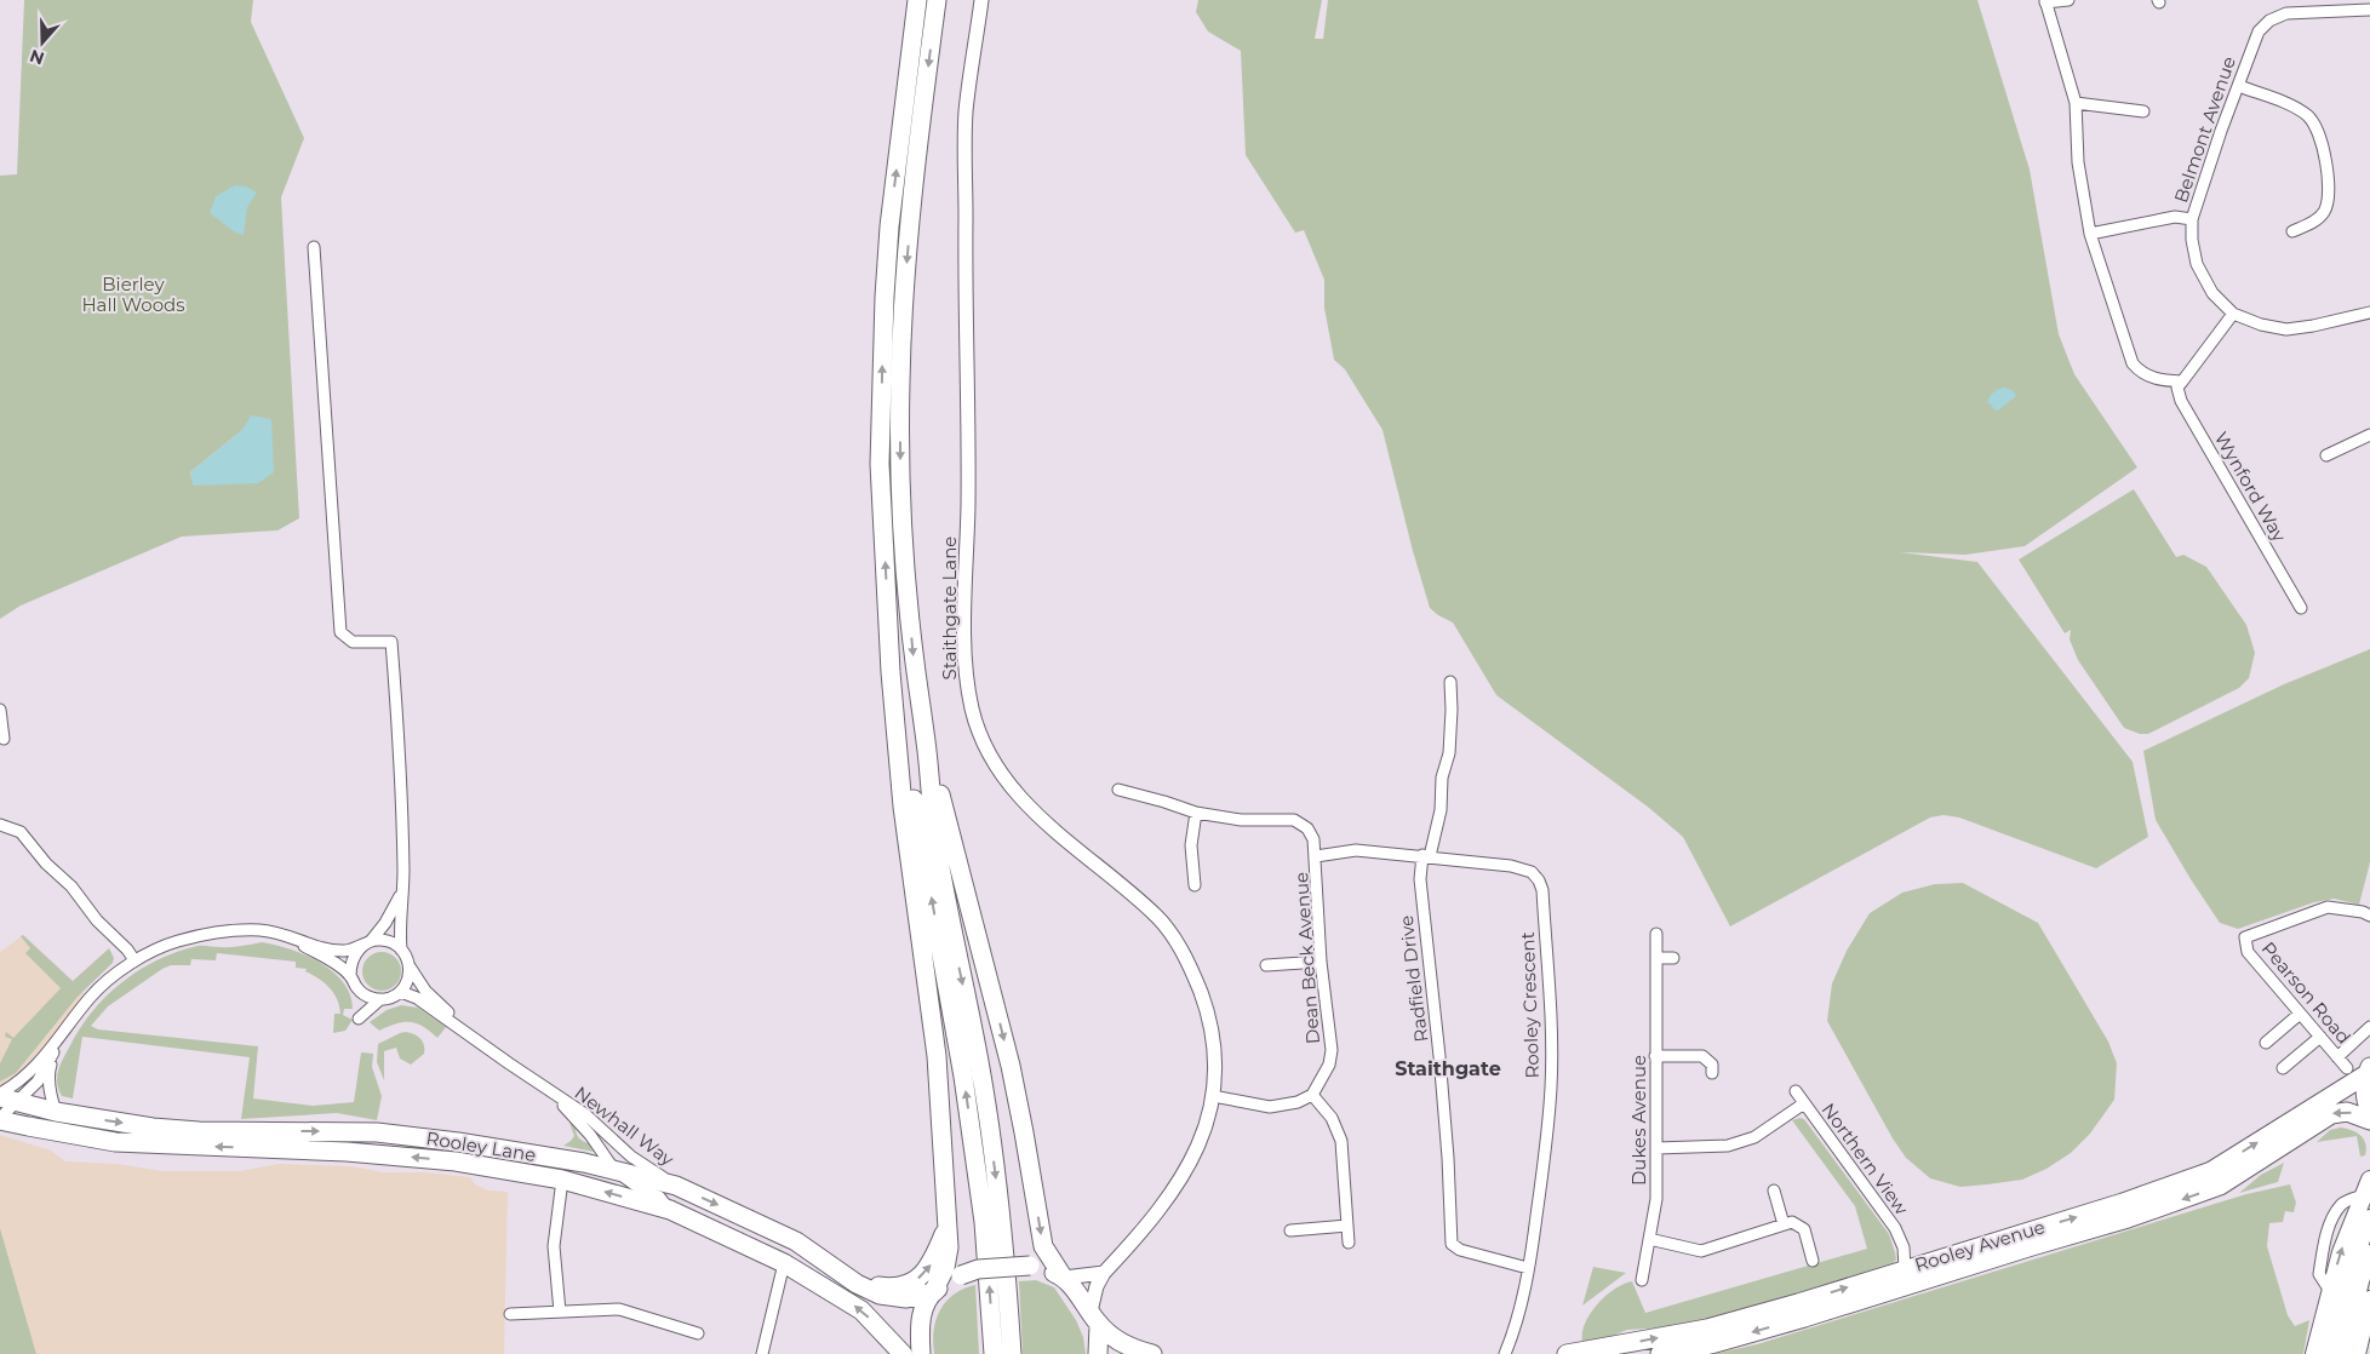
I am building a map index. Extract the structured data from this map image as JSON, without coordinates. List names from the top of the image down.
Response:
{
  "streets": {
    "highway": ["Rooley Lane", "Rooley Avenue"],
    "street": [
      "Belmont Avenue",
      "Wynford Way",
      "Staithgate Lane",
      "Dean Beck Avenue",
      "Radfield Drive",
      "Pearson Road",
      "Rooley Crescent",
      "Dukes Avenue",
      "Newhall Way",
      "Northern View"
    ]
  },
  "crossings": [
    ["Dean Beck Avenue", "Rooley Crescent"],
    ["Radfield Drive", "Rooley Crescent"],
    ["Dukes Avenue", "Northern View"],
    ["Newhall Way", "Rooley Lane"],
    ["Northern View", "Rooley Avenue"]
  ],
  "districts": ["Staithgate"],
  "parks": ["Bierley Hall Woods"],
  "north": "bottom"
}
